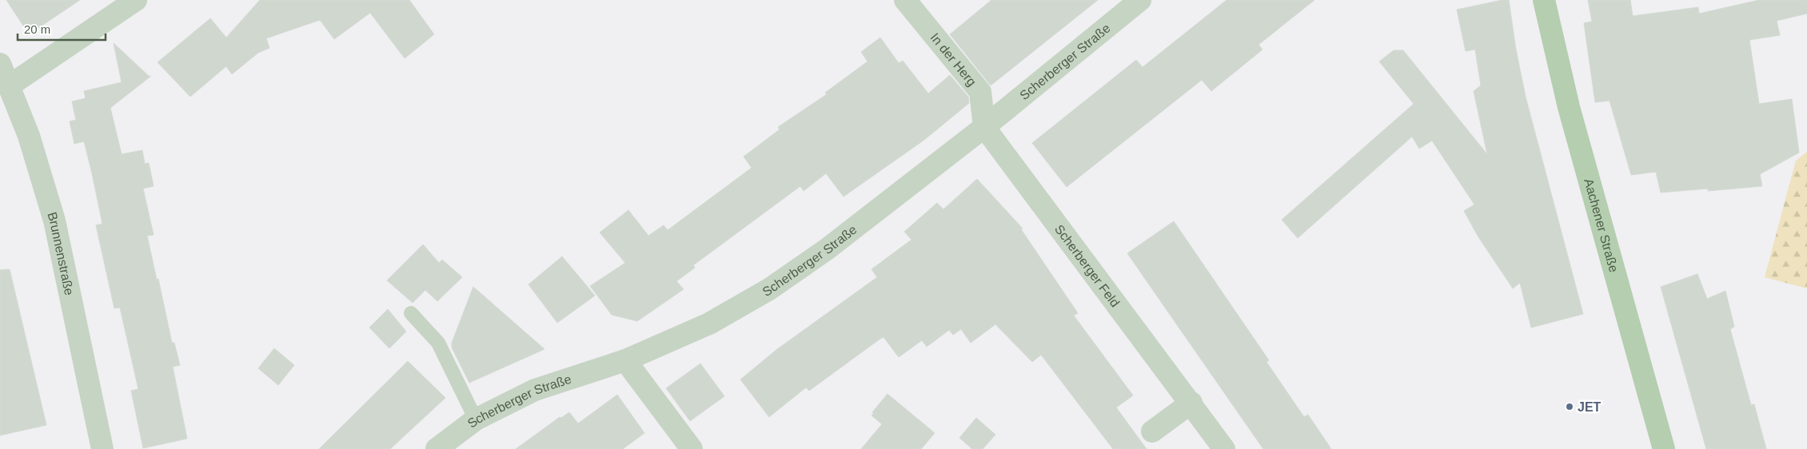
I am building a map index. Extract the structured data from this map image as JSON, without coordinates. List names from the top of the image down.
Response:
{
  "streets": {
    "main road": ["Aachener Straße"],
    "street": [
      "In der Herg",
      "Scherberger Straße",
      "Brunnenstraße",
      "Scherberger Feld"
    ]
  },
  "crossings": [
    ["In der Herg", "Scherberger Straße"],
    ["In der Herg", "Scherberger Feld"],
    ["Scherberger Straße", "Scherberger Feld"]
  ],
  "places": ["JET"],
  "scale_bar": "20 m"
}
